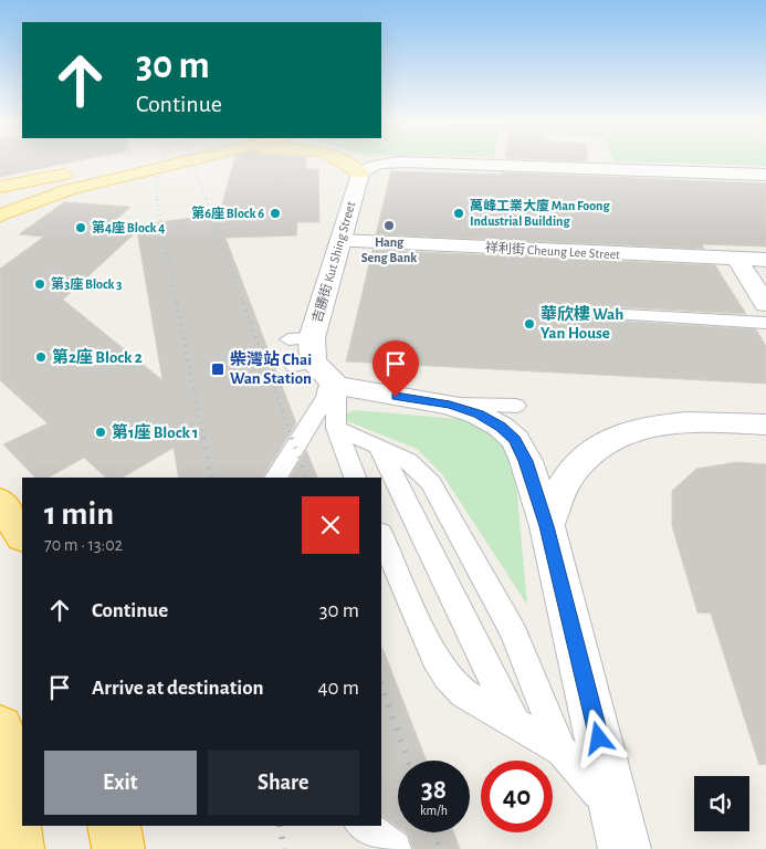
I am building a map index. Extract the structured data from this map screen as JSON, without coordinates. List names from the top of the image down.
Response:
{
  "streets": {
    "street": ["祥利街 Cheung Lee Street", "吉勝街 Kut Shing Street"]
  },
  "crossings": [
    ["祥利街 Cheung Lee Street", "吉勝街 Kut Shing Street"]
  ],
  "places": {
    "other": [
      "第6座 Block 6",
      "萬峰工業大廈 Man Foong Industrial Building",
      "Hang Seng Bank",
      "第4座 Block 4",
      "第3座 Block 3",
      "華欣樓 Wah Yan House",
      "第2座 Block 2",
      "第1座 Block 1"
    ],
    "transit": ["柴灣站 Chai Wan Station"]
  },
  "page": {
    "turn": ["30 m", "Continue"],
    "heading": ["1 min", "70 m · 13:02"],
    "list": [
      {
        "name": "Continue",
        "value": "30 m"
      },
      {
        "name": "Arrive at destination",
        "value": "40 m"
      }
    ],
    "buttons": ["Exit", "Share"],
    "speed": "38 km/h",
    "limit": "40"
  }
}
